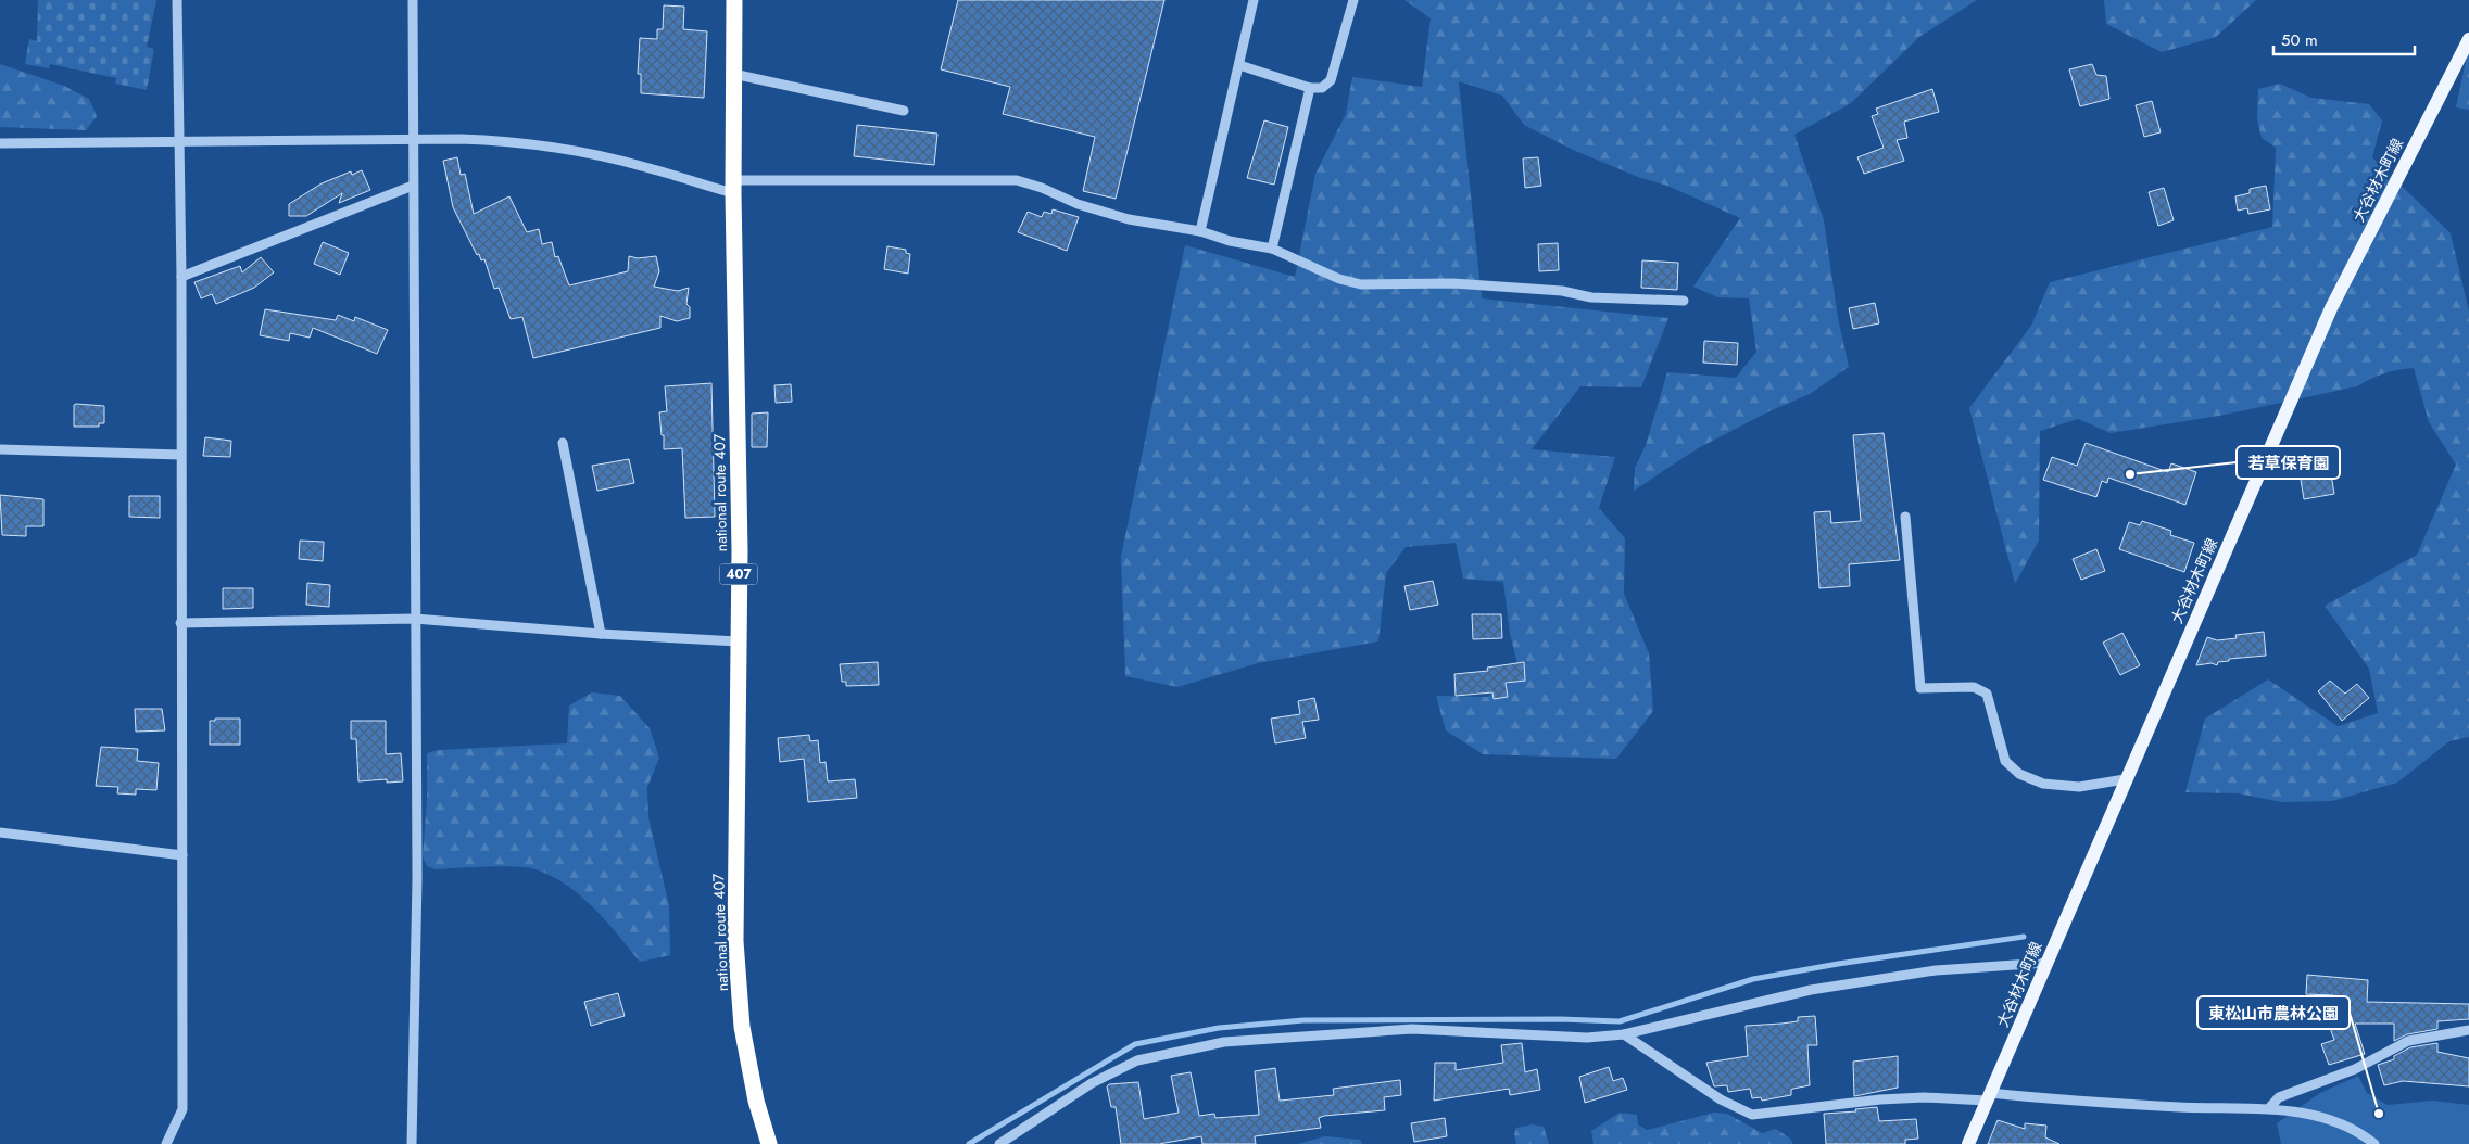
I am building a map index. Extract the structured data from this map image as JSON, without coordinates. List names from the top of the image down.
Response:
{
  "streets": {
    "highway": ["national route 407", "407"],
    "main road": ["大谷材木町線"]
  },
  "places": ["若草保育園", "東松山市農林公園"],
  "scale_bar": "50 m"
}
